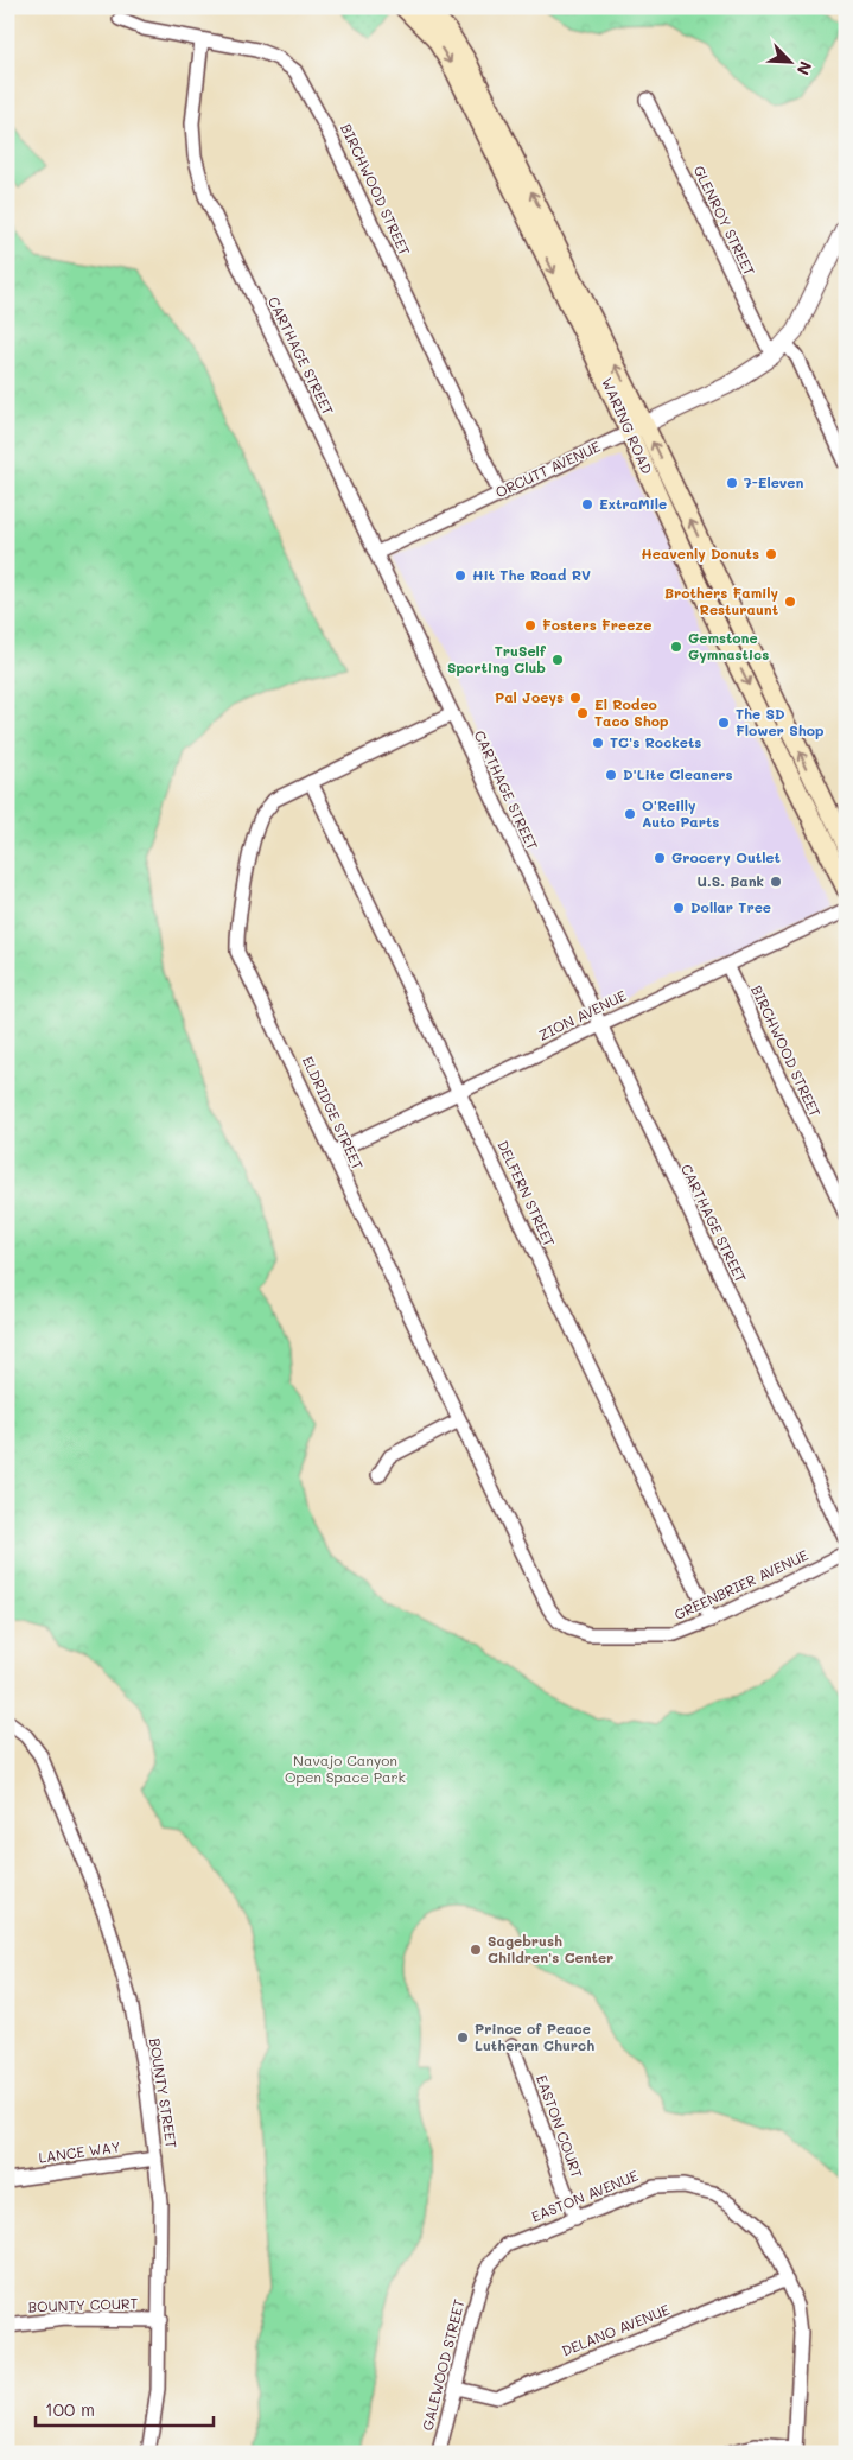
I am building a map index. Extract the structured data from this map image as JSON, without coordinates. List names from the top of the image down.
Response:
{
  "streets": {
    "main road": ["WARING ROAD"],
    "street": [
      "BIRCHWOOD STREET",
      "GLENROY STREET",
      "CARTHAGE STREET",
      "ORCUTT AVENUE",
      "ZION AVENUE",
      "ELDRIDGE STREET",
      "DELFERN STREET",
      "GREENBRIER AVENUE",
      "BOUNTY STREET",
      "EASTON COURT",
      "LANCE WAY",
      "EASTON AVENUE",
      "BOUNTY COURT",
      "DELANO AVENUE",
      "GALEWOOD STREET"
    ]
  },
  "crossings": [
    ["BIRCHWOOD STREET", "CARTHAGE STREET"],
    ["BIRCHWOOD STREET", "ORCUTT AVENUE"],
    ["BIRCHWOOD STREET", "ZION AVENUE"],
    ["GLENROY STREET", "ORCUTT AVENUE"],
    ["CARTHAGE STREET", "ORCUTT AVENUE"],
    ["CARTHAGE STREET", "ZION AVENUE"],
    ["CARTHAGE STREET", "ELDRIDGE STREET"],
    ["WARING ROAD", "ORCUTT AVENUE"],
    ["ZION AVENUE", "ELDRIDGE STREET"],
    ["ZION AVENUE", "DELFERN STREET"],
    ["ELDRIDGE STREET", "DELFERN STREET"],
    ["ELDRIDGE STREET", "GREENBRIER AVENUE"],
    ["DELFERN STREET", "GREENBRIER AVENUE"],
    ["BOUNTY STREET", "LANCE WAY"],
    ["BOUNTY STREET", "BOUNTY COURT"],
    ["EASTON COURT", "EASTON AVENUE"],
    ["EASTON AVENUE", "DELANO AVENUE"],
    ["EASTON AVENUE", "GALEWOOD STREET"],
    ["DELANO AVENUE", "GALEWOOD STREET"]
  ],
  "parks": ["Navajo Canyon Open Space Park"],
  "places": [
    "7-Eleven",
    "ExtraMile",
    "Heavenly Donuts",
    "Hit The Road RV",
    "Brothers Family Resturaunt",
    "Fosters Freeze",
    "Gemstone Gymnastics",
    "TruSelf Sporting Club",
    "Pal Joeys",
    "El Rodeo Taco Shop",
    "The SD Flower Shop",
    "TC's Rockets",
    "D'Lite Cleaners",
    "O'Reilly Auto Parts",
    "Grocery Outlet",
    "U.S. Bank",
    "Dollar Tree",
    "Sagebrush Children's Center",
    "Prince of Peace Lutheran Church"
  ],
  "scale_bar": "100 m",
  "north": "bottom right"
}
